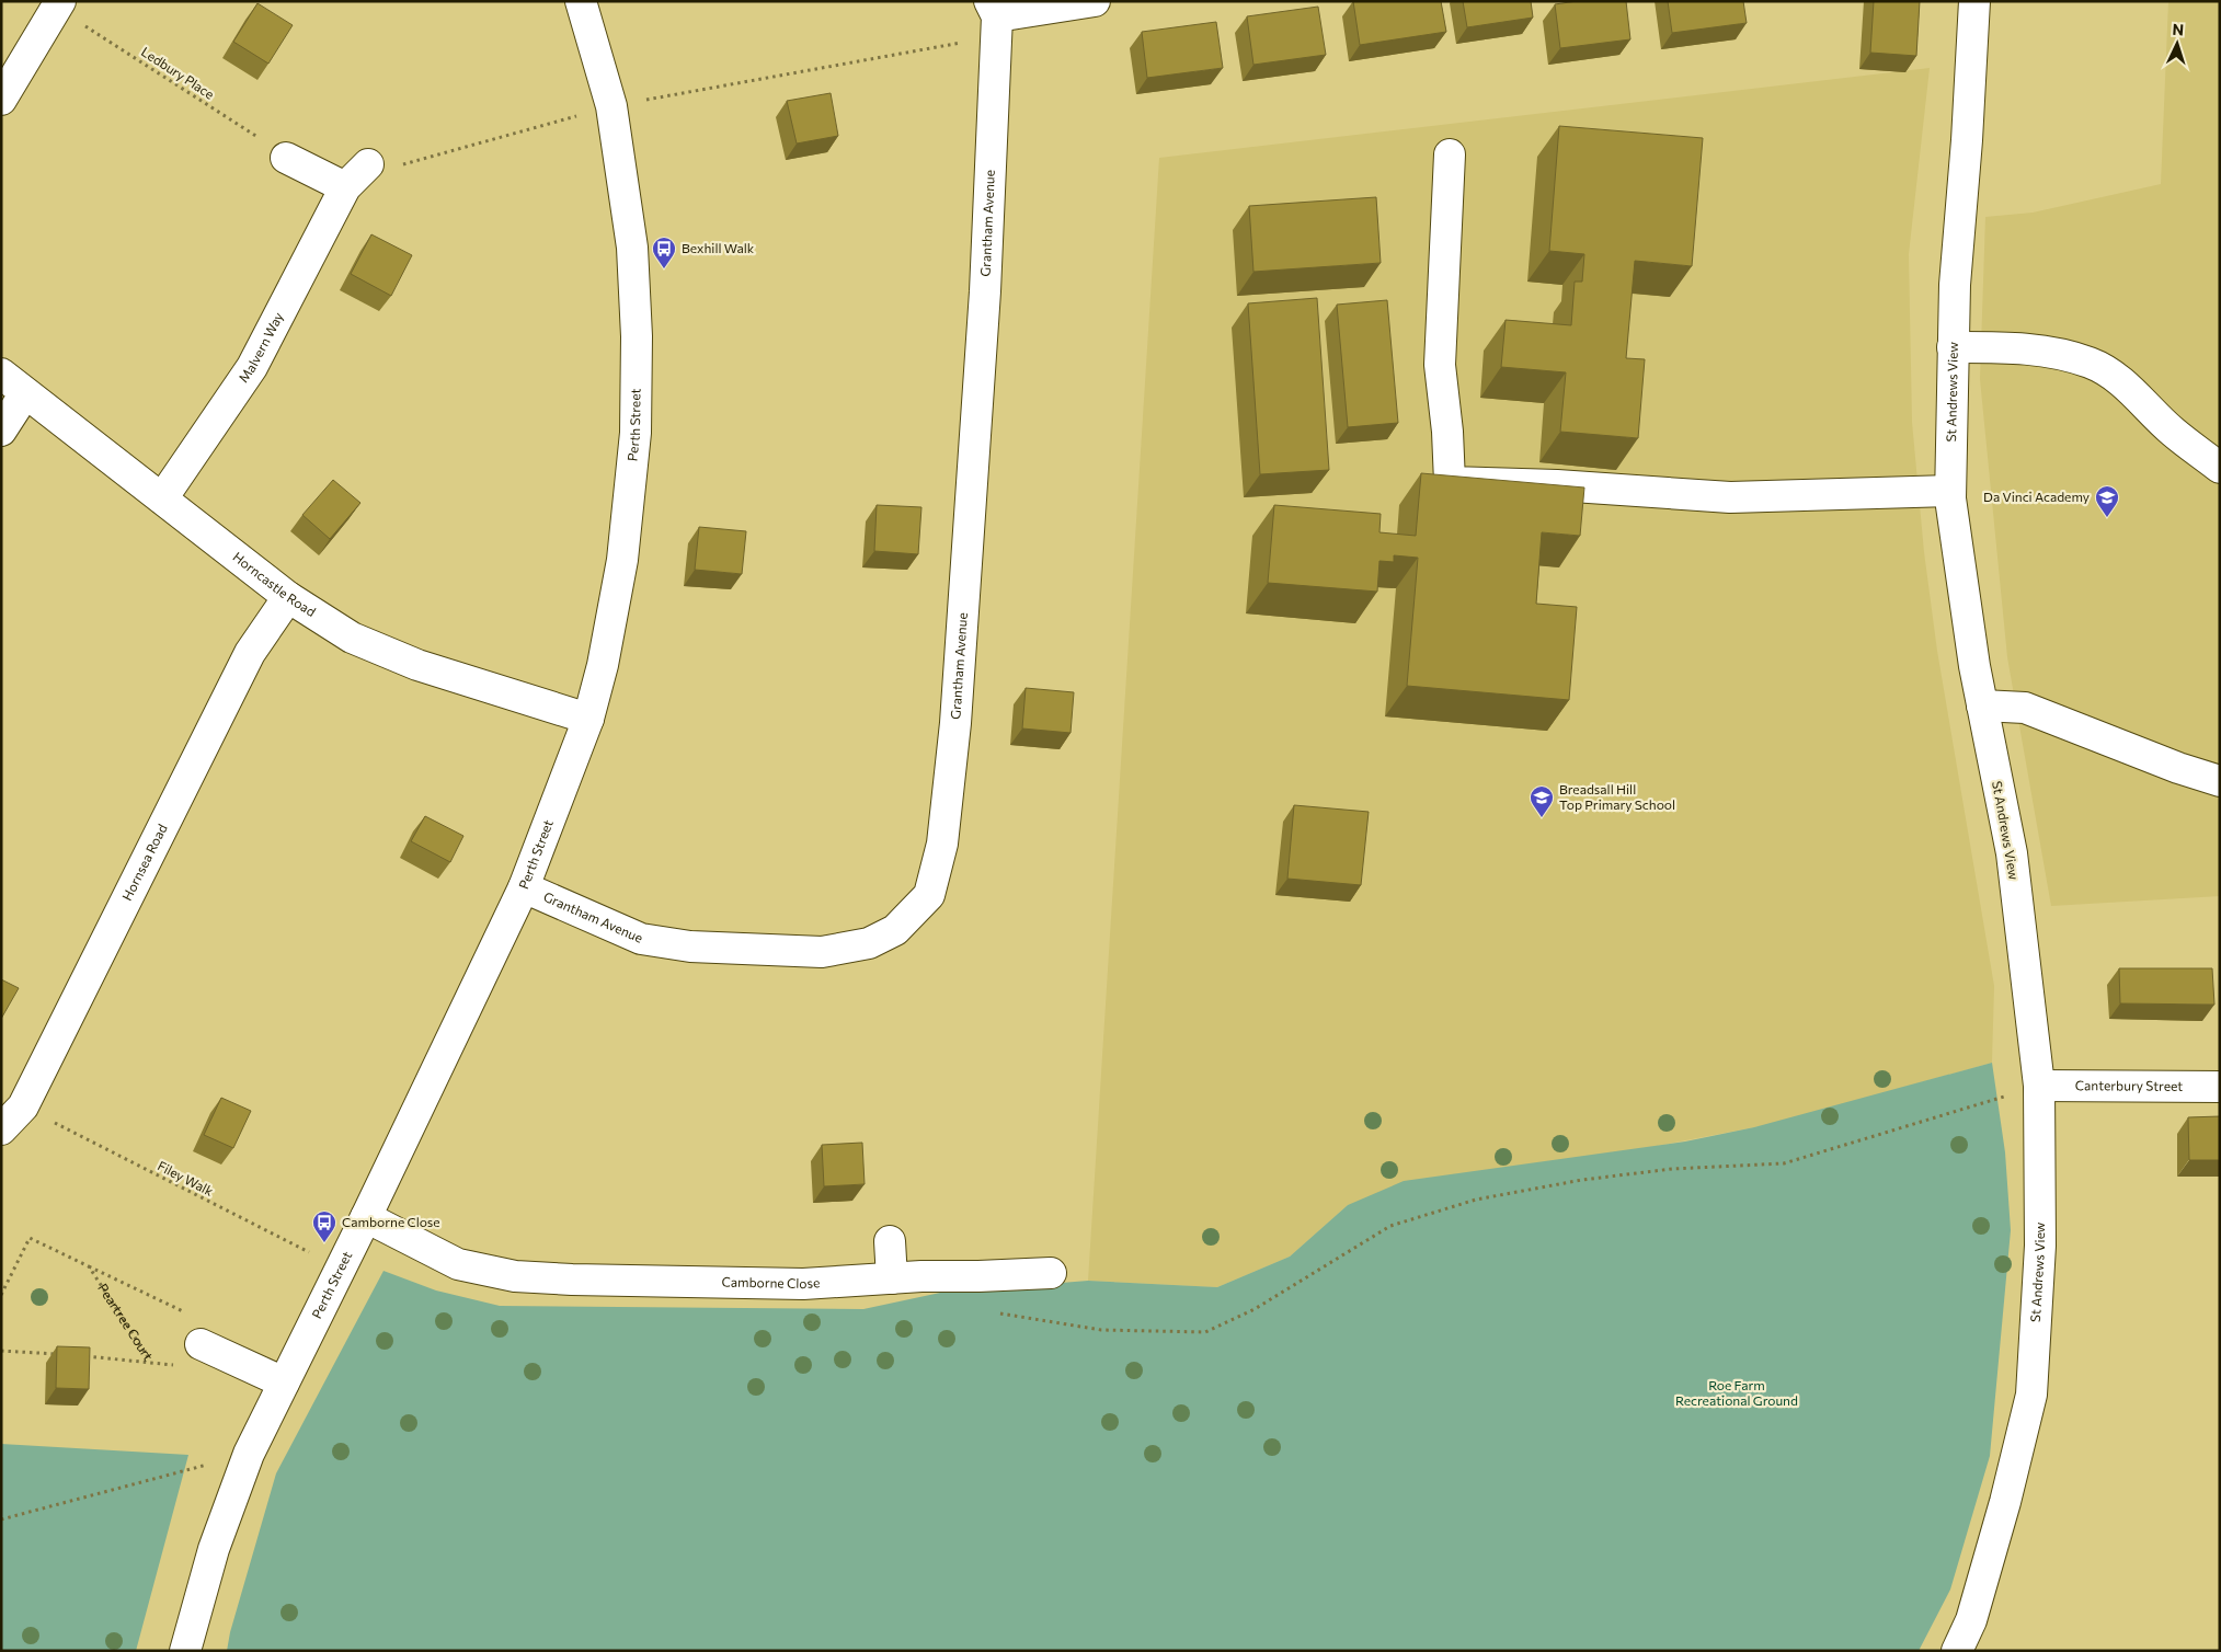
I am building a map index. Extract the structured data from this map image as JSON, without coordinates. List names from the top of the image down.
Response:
{
  "streets": {
    "street": [
      "Grantham Avenue",
      "Malvern Way",
      "St Andrews View",
      "Perth Street",
      "Horncastle Road",
      "Hornsea Road",
      "Canterbury Street",
      "Camborne Close"
    ],
    "path": ["Ledbury Place", "Filey Walk", "Peartree Court"]
  },
  "crossings": [
    ["Grantham Avenue", "Perth Street"],
    ["Malvern Way", "Horncastle Road"],
    ["St Andrews View", "Canterbury Street"],
    ["Perth Street", "Horncastle Road"],
    ["Perth Street", "Filey Walk"],
    ["Perth Street", "Camborne Close"],
    ["Horncastle Road", "Hornsea Road"],
    ["Hornsea Road", "Filey Walk"]
  ],
  "parks": ["Roe Farm Recreational Ground"],
  "places": {
    "bus stop": ["Bexhill Walk", "Camborne Close"],
    "school or university": ["Da Vinci Academy", "Breadsall Hill Top Primary School"]
  },
  "north": "top"
}
